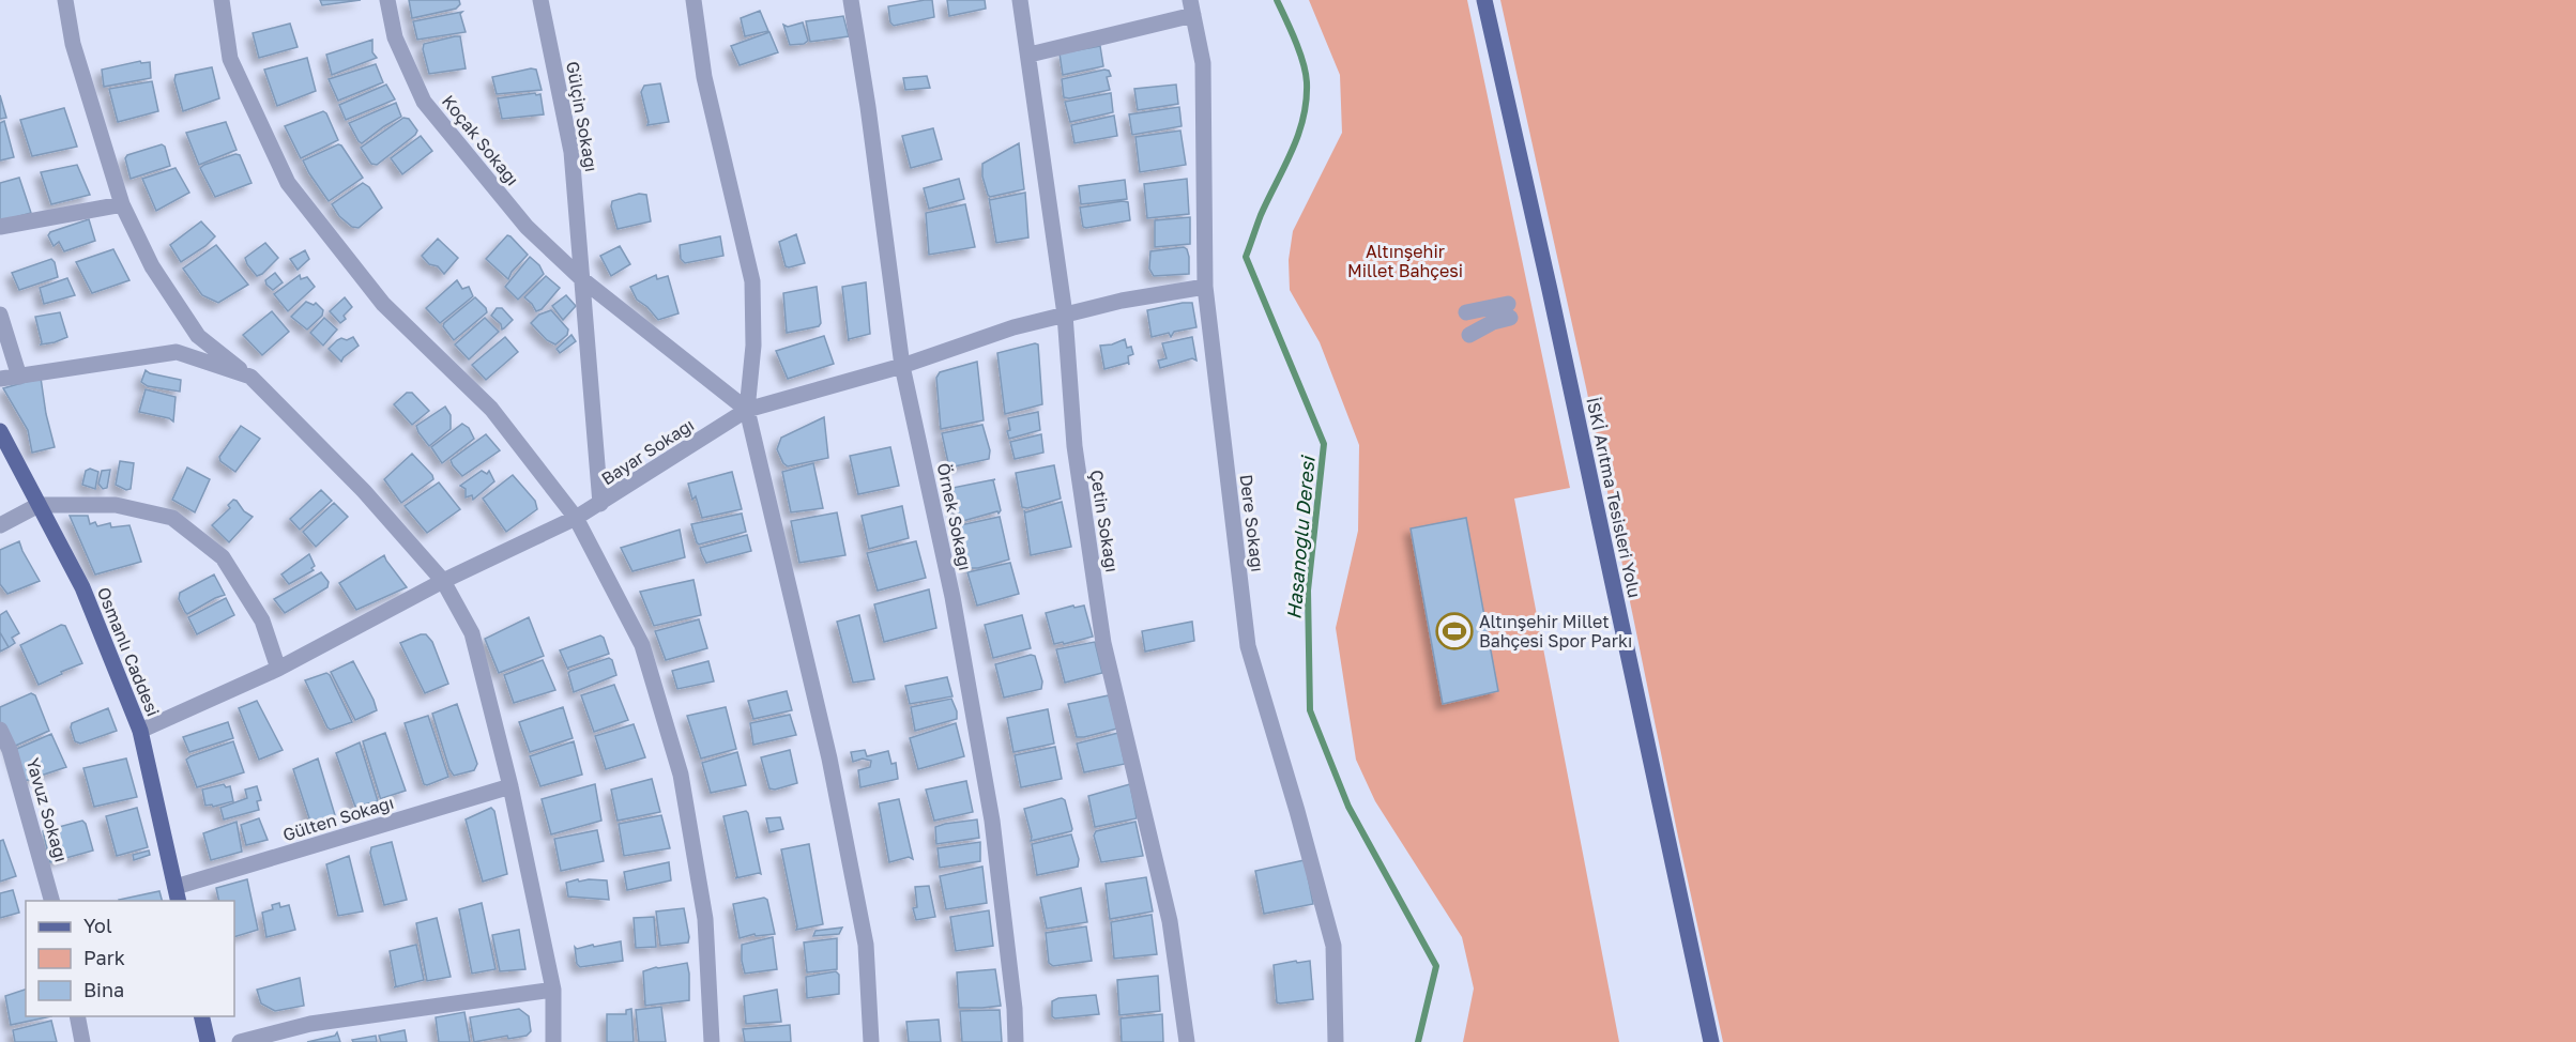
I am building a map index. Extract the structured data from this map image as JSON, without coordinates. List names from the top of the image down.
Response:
{
  "streets": {
    "main road": ["İSKİ Arıtma Tesisleri Yolu", "Osmanlı Caddesi"],
    "street": [
      "Gülçin Sokağı",
      "Koçak Sokağı",
      "Bayar Sokağı",
      "Örnek Sokağı",
      "Çetin Sokağı",
      "Dere Sokağı",
      "Yavuz Sokağı",
      "Gülten Sokağı"
    ]
  },
  "crossings": [
    ["Gülçin Sokağı", "Koçak Sokağı"],
    ["Gülçin Sokağı", "Bayar Sokağı"],
    ["Koçak Sokağı", "Bayar Sokağı"],
    ["Bayar Sokağı", "Örnek Sokağı"],
    ["Bayar Sokağı", "Çetin Sokağı"],
    ["Bayar Sokağı", "Dere Sokağı"],
    ["Bayar Sokağı", "Osmanlı Caddesi"],
    ["Osmanlı Caddesi", "Gülten Sokağı"]
  ],
  "water": ["Hasanoğlu Deresi"],
  "parks": ["Altınşehir Millet Bahçesi"],
  "places": {
    "sports": ["Altınşehir Millet Bahçesi Spor Parkı"]
  },
  "legend": ["Yol", "Park", "Bina"]
}
